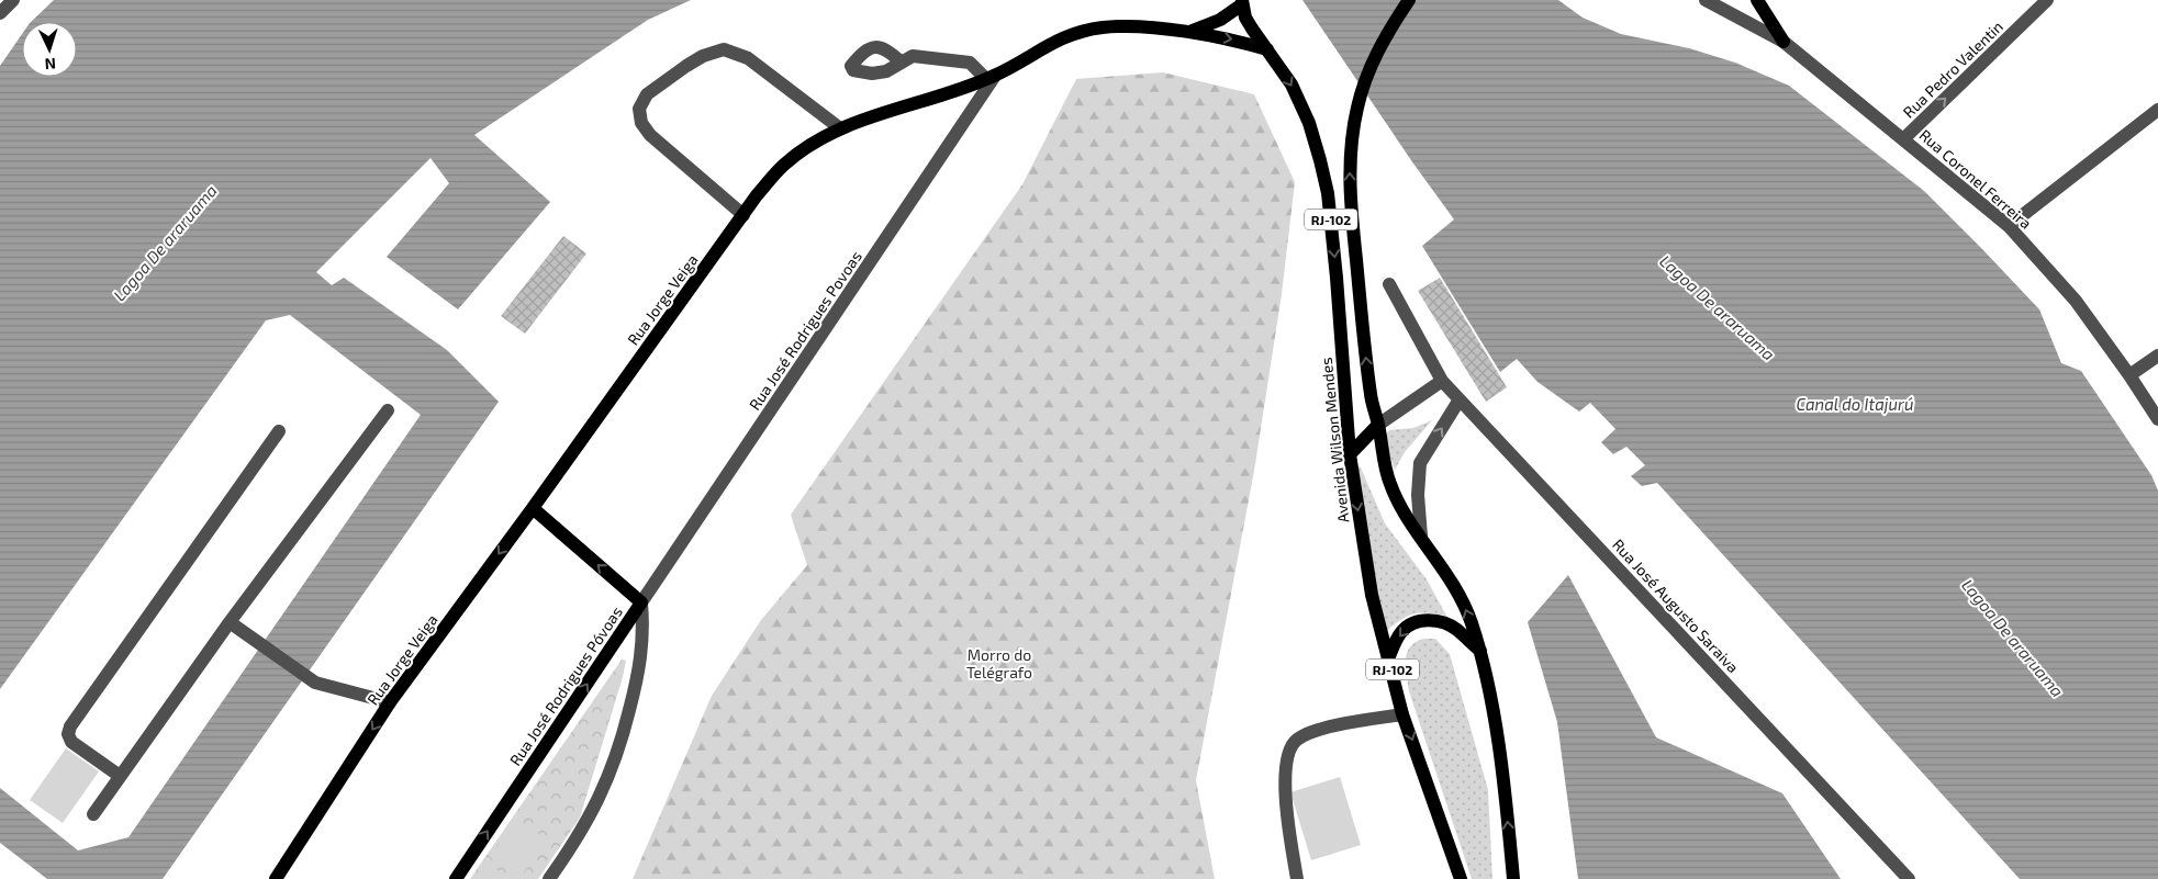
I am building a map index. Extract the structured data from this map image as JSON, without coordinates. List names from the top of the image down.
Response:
{
  "streets": {
    "main road": [
      "RJ-102",
      "Rua Jorge Veiga",
      "Avenida Wilson Mendes",
      "Rua José Rodrigues Póvoas"
    ],
    "street": [
      "Rua Pedro Valentin",
      "Rua Coronel Ferreira",
      "Rua José Rodrigues Povoas",
      "Rua José Augusto Saraiva"
    ]
  },
  "crossings": [
    ["Rua Pedro Valentin", "Rua Coronel Ferreira"],
    ["RJ-102", "Rua Jorge Veiga"],
    ["RJ-102", "Avenida Wilson Mendes"],
    ["Rua Jorge Veiga", "Rua José Rodrigues Povoas"],
    ["Rua Jorge Veiga", "Avenida Wilson Mendes"],
    ["Rua Jorge Veiga", "Rua José Rodrigues Póvoas"],
    ["Rua José Rodrigues Povoas", "Rua José Rodrigues Póvoas"]
  ],
  "one_way": ["Rua Pedro Valentin"],
  "water": ["Lagoa De araruama", "Canal do Itajurú"],
  "parks": ["Morro do Telégrafo"],
  "north": "bottom"
}
